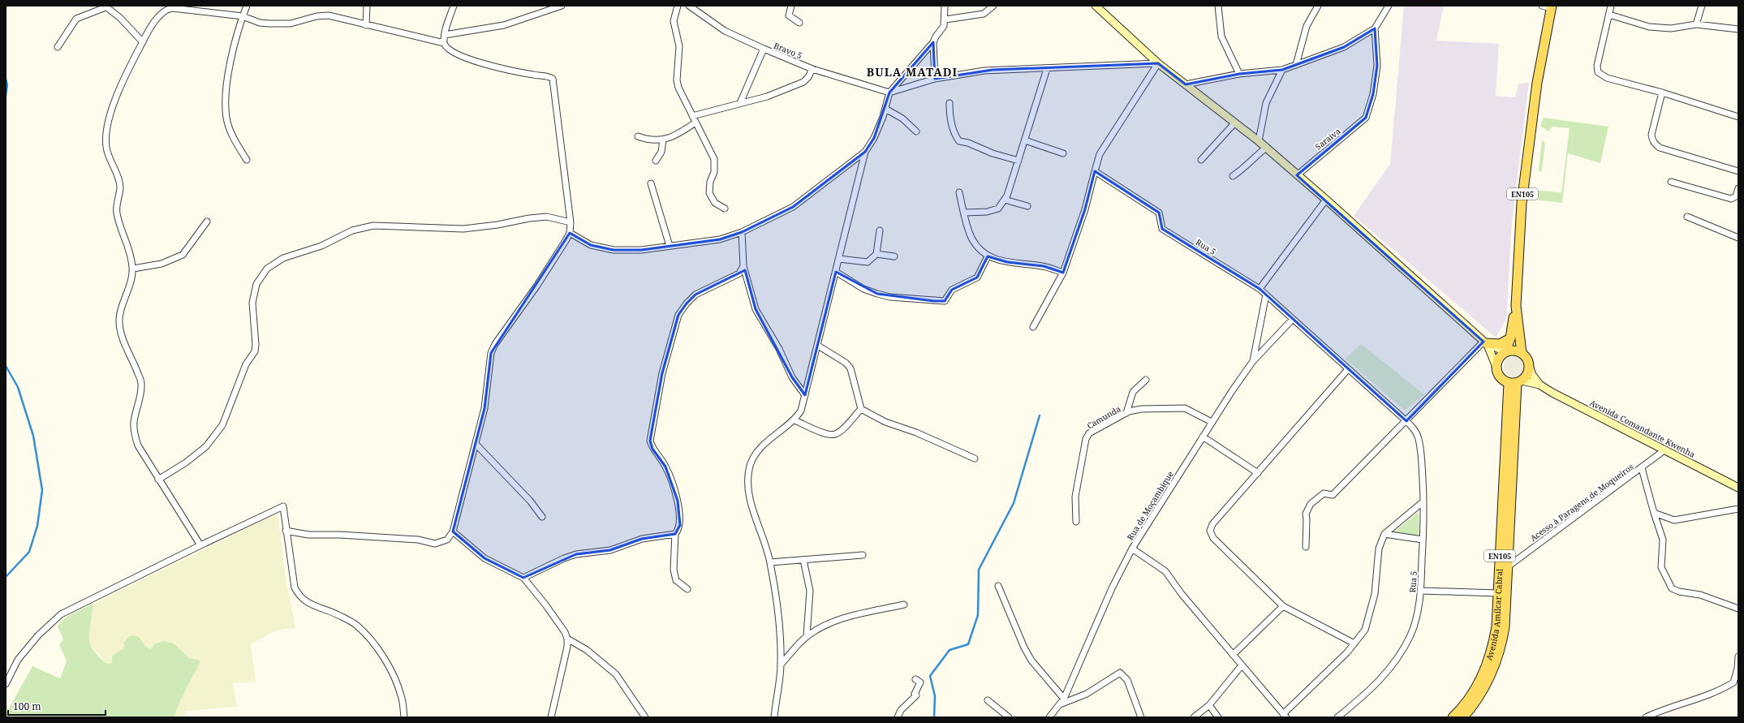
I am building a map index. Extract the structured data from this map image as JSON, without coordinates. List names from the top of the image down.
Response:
{
  "streets": {
    "main road": ["EN105", "Avenida Comandante Kwenha", "Avenida Amílcar Cabral"],
    "street": [
      "Bravo 5",
      "Rua 5",
      "Camunda",
      "Acesso à Paragens de Moqueiros",
      "Rua de Moçambique"
    ]
  },
  "crossings": [
    ["EN105", "Avenida Amílcar Cabral"],
    ["Rua 5", "Rua de Moçambique"],
    ["Camunda", "Rua de Moçambique"],
    ["Avenida Comandante Kwenha", "Acesso à Paragens de Moqueiros"],
    ["Acesso à Paragens de Moqueiros", "Avenida Amílcar Cabral"]
  ],
  "districts": ["BULA MATADI"],
  "scale_bar": "100 m"
}
